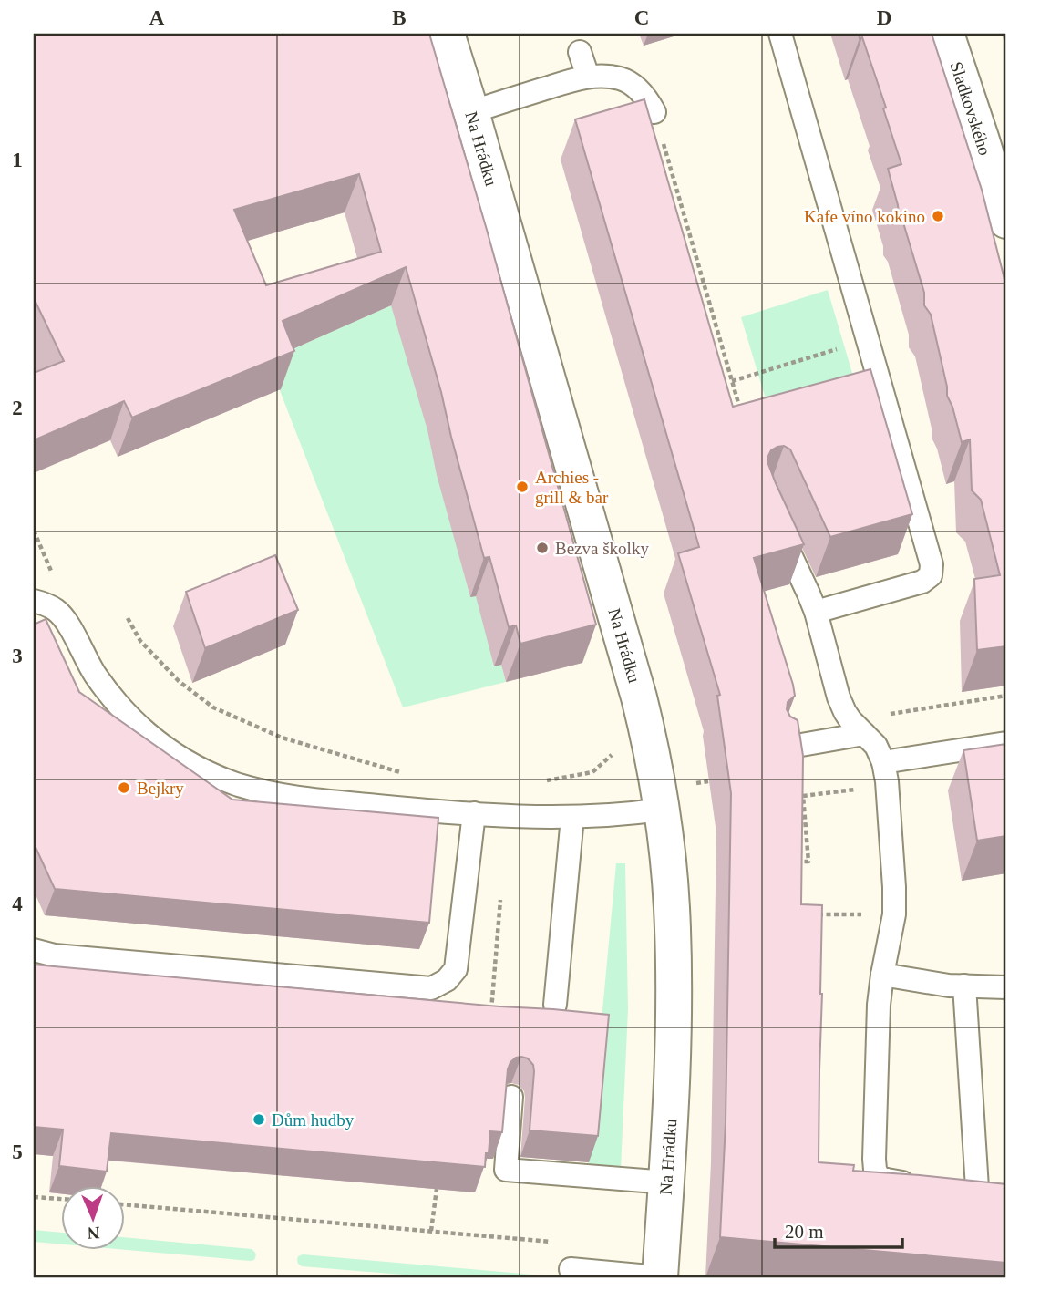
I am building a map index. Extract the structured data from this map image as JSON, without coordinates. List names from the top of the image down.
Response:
{
  "streets": {
    "street": ["Sladkovského", "Na Hrádku"]
  },
  "places": [
    "Kafe víno kokino",
    "Archies - grill & bar",
    "Bezva školky",
    "Bejkry",
    "Dům hudby"
  ],
  "scale_bar": "20 m",
  "north": "bottom",
  "grid": {
    "columns": [
      "A",
      "B",
      "C",
      "D"
    ],
    "rows": [
      "1",
      "2",
      "3",
      "4",
      "5"
    ]
  }
}
